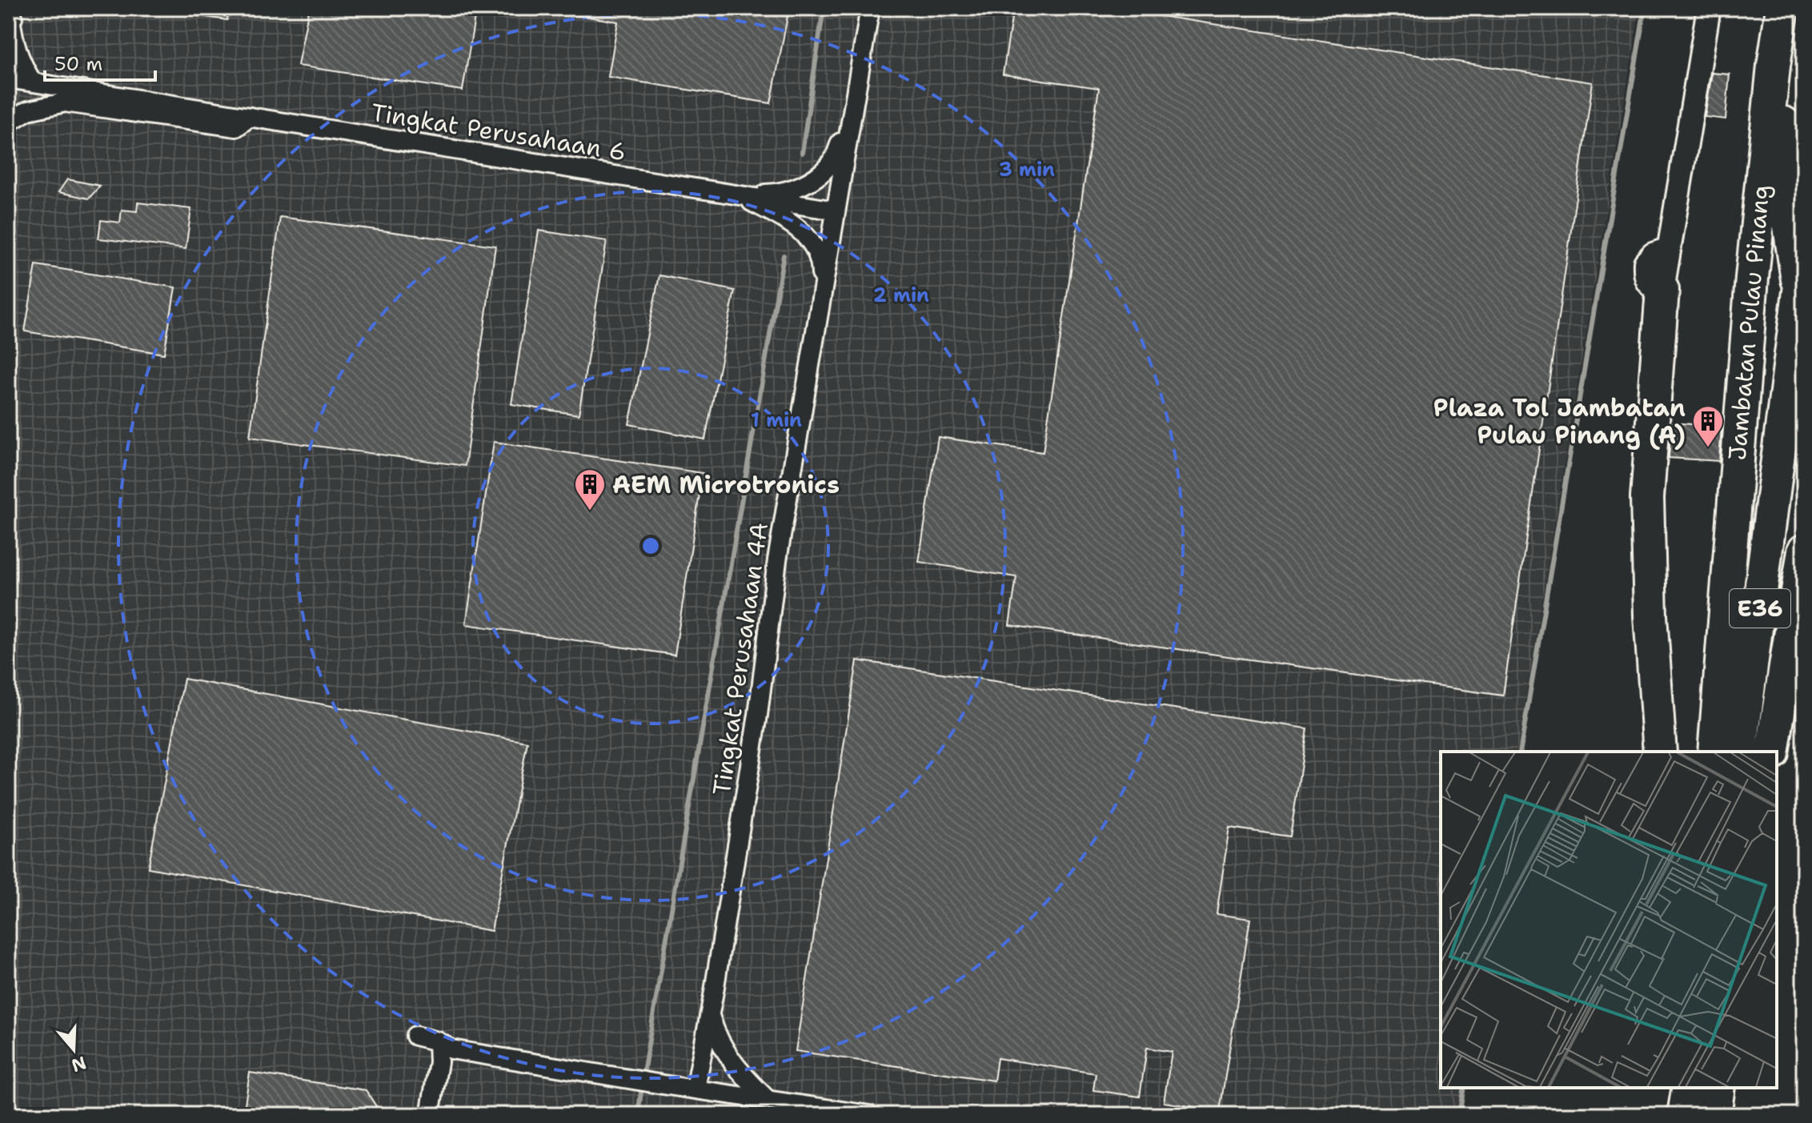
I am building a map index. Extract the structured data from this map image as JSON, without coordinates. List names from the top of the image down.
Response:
{
  "streets": {
    "highway": ["Jambatan Pulau Pinang", "E36"],
    "street": ["Tingkat Perusahaan 6", "Tingkat Perusahaan 4A"]
  },
  "crossings": [
    ["Tingkat Perusahaan 6", "Tingkat Perusahaan 4A"]
  ],
  "places": {
    "building": ["Plaza Tol Jambatan Pulau Pinang (A)", "AEM Microtronics"]
  },
  "scale_bar": "50 m",
  "north": "bottom",
  "rings": ["3 min", "2 min", "1 min"]
}
